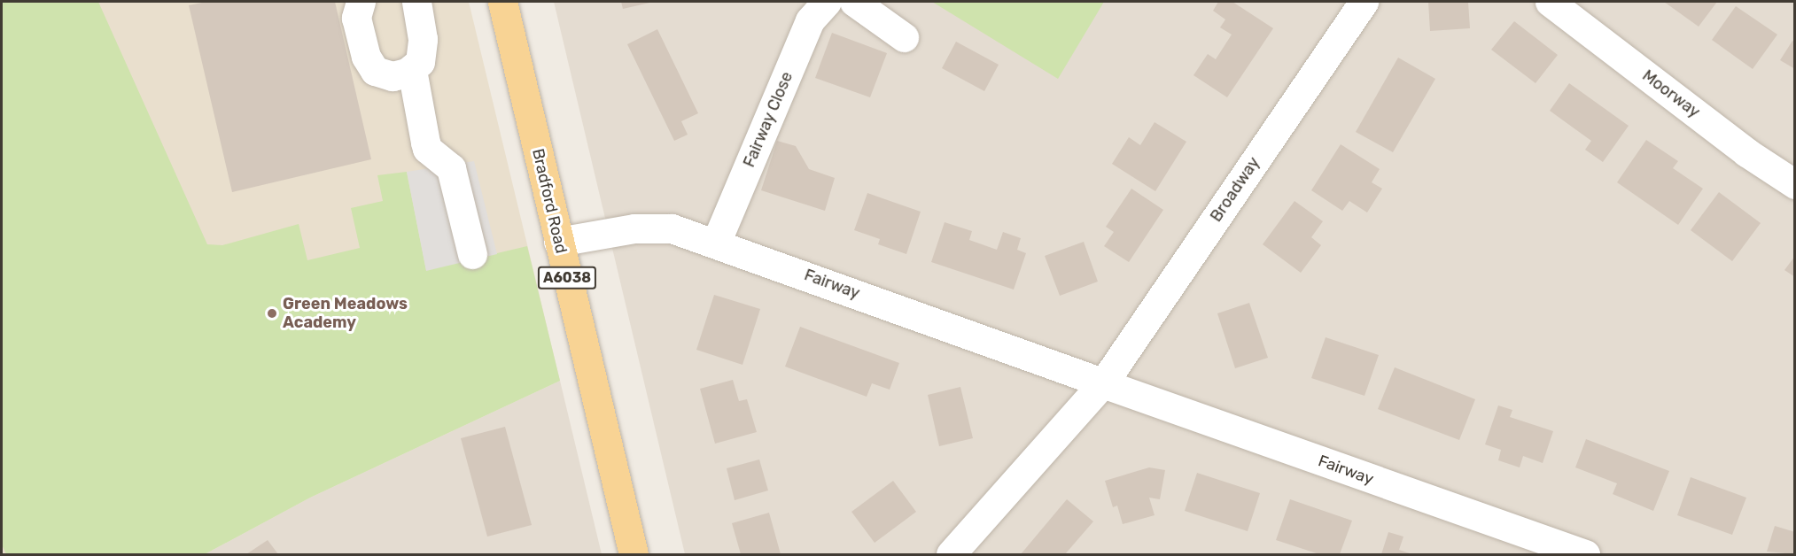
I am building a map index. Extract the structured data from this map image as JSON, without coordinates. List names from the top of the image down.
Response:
{
  "streets": {
    "main road": ["Bradford Road", "A6038"],
    "street": [
      "Moorway",
      "Fairway Close",
      "Broadway",
      "Fairway"
    ]
  },
  "crossings": [
    ["Fairway Close", "Fairway"],
    ["Broadway", "Fairway"],
    ["Bradford Road", "Fairway"]
  ],
  "places": ["Green Meadows Academy"]
}
